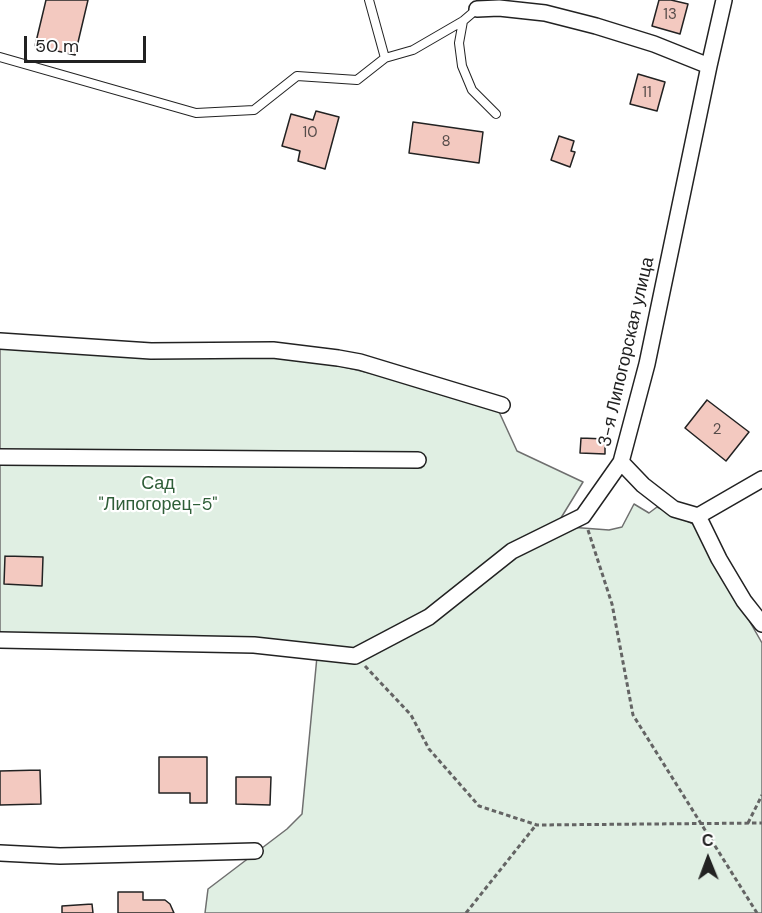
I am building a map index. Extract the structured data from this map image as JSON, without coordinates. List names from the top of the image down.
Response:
{
  "streets": {
    "street": ["3-я Липогорская улица"]
  },
  "parks": ["Сад \"Липогорец-5\""],
  "house_numbers": [
    "13",
    "11",
    "10",
    "8",
    "2"
  ],
  "scale_bar": "50 m",
  "north": "top"
}
